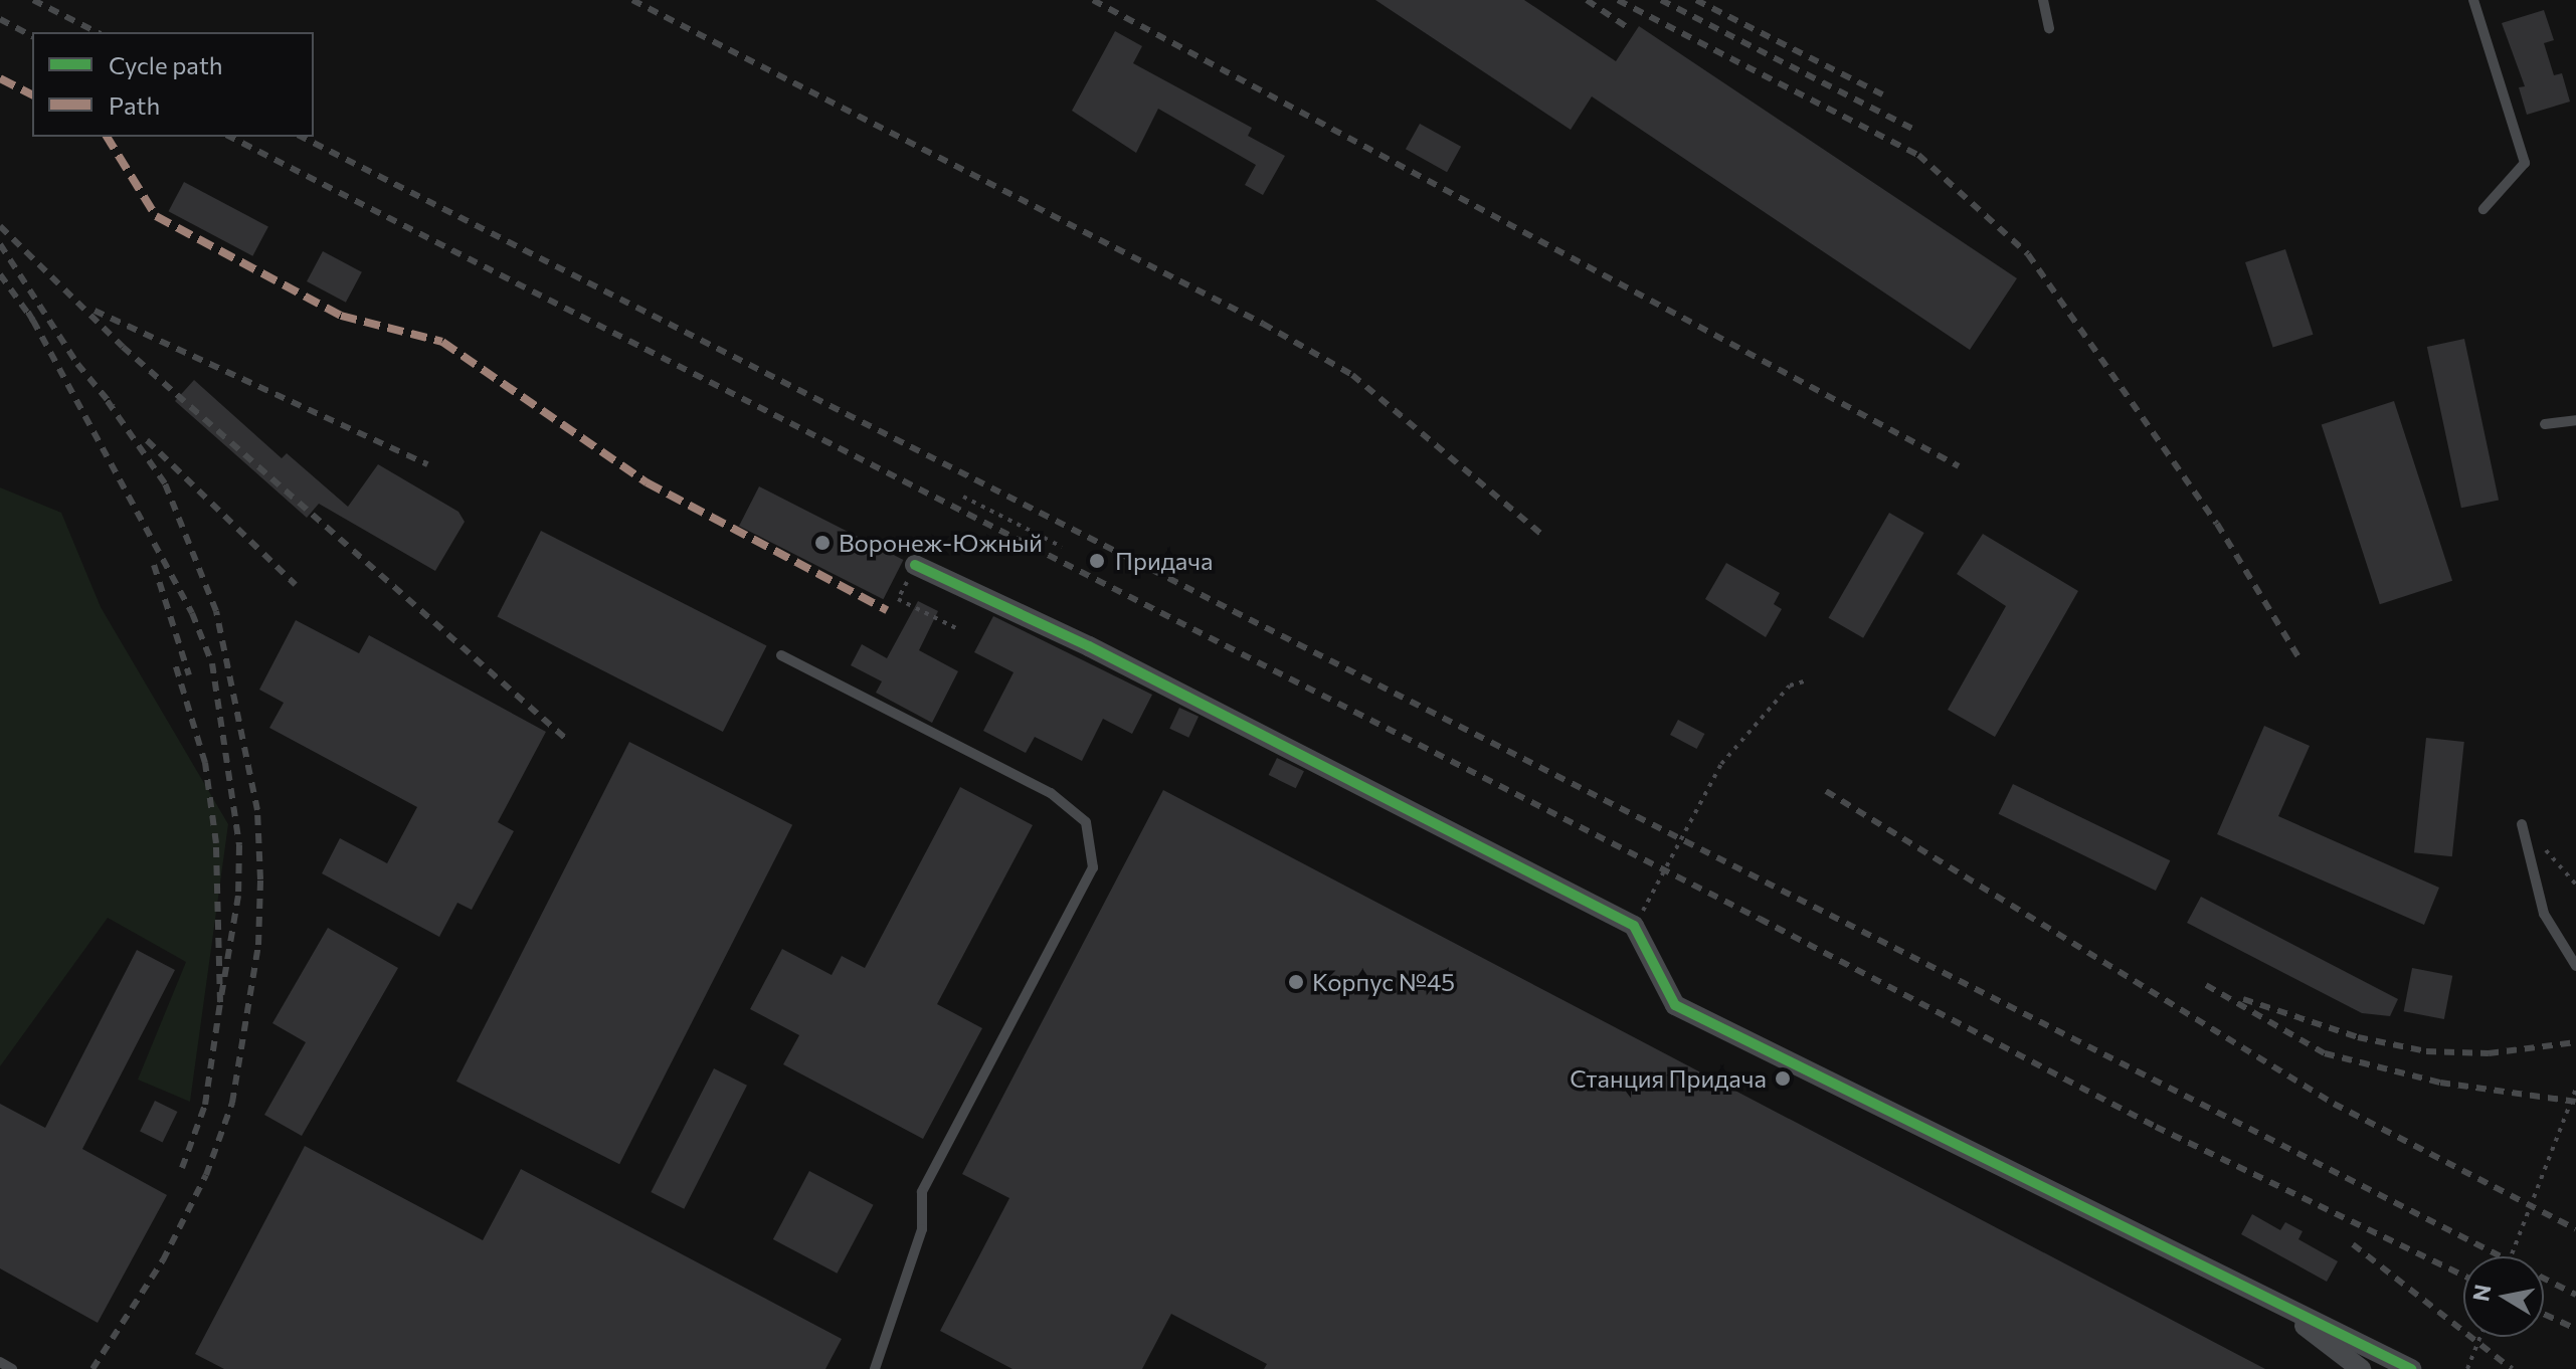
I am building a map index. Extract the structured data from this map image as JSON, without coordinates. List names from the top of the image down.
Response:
{
  "places": [
    "Воронеж-Южный",
    "Придача",
    "Корпус №45",
    "Станция Придача"
  ],
  "legend": ["Cycle path", "Path"],
  "north": "left"
}
